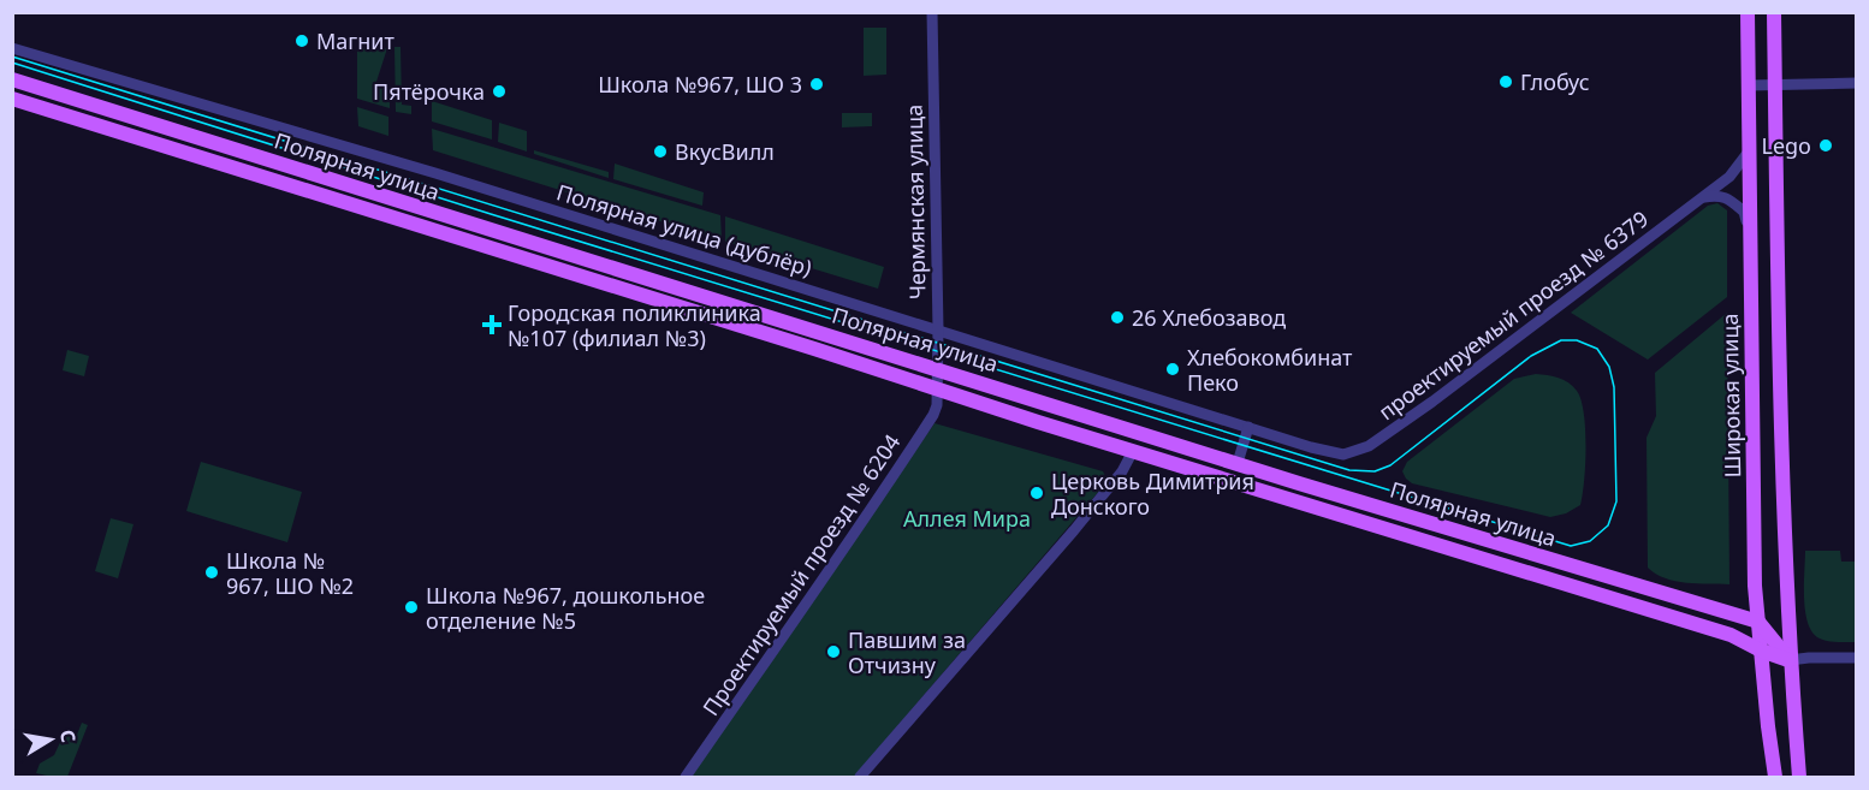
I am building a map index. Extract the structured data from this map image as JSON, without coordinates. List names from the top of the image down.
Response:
{
  "streets": {
    "main road": ["Полярная улица", "Широкая улица"],
    "street": [
      "Чермянская улица",
      "Полярная улица (дублёр)",
      "проектируемый проезд № 6379",
      "Проектируемый проезд № 6204"
    ]
  },
  "crossings": [
    ["Полярная улица", "Чермянская улица"],
    ["Полярная улица", "Широкая улица"],
    ["Полярная улица", "Проектируемый проезд № 6204"],
    ["Чермянская улица", "Полярная улица (дублёр)"],
    ["Чермянская улица", "Проектируемый проезд № 6204"],
    ["Полярная улица (дублёр)", "проектируемый проезд № 6379"],
    ["проектируемый проезд № 6379", "Широкая улица"]
  ],
  "parks": ["Аллея Мира"],
  "places": {
    "other": [
      "Магнит",
      "Глобус",
      "Школа №967, ШО 3",
      "Пятёрочка",
      "Lego",
      "ВкусВилл",
      "26 Хлебозавод",
      "Хлебокомбинат Пеко",
      "Церковь Димитрия Донского",
      "Школа № 967, ШО №2",
      "Школа №967, дошкольное отделение №5",
      "Павшим за Отчизну"
    ],
    "health": ["Городская поликлиника №107 (филиал №3)"]
  },
  "north": "right"
}
